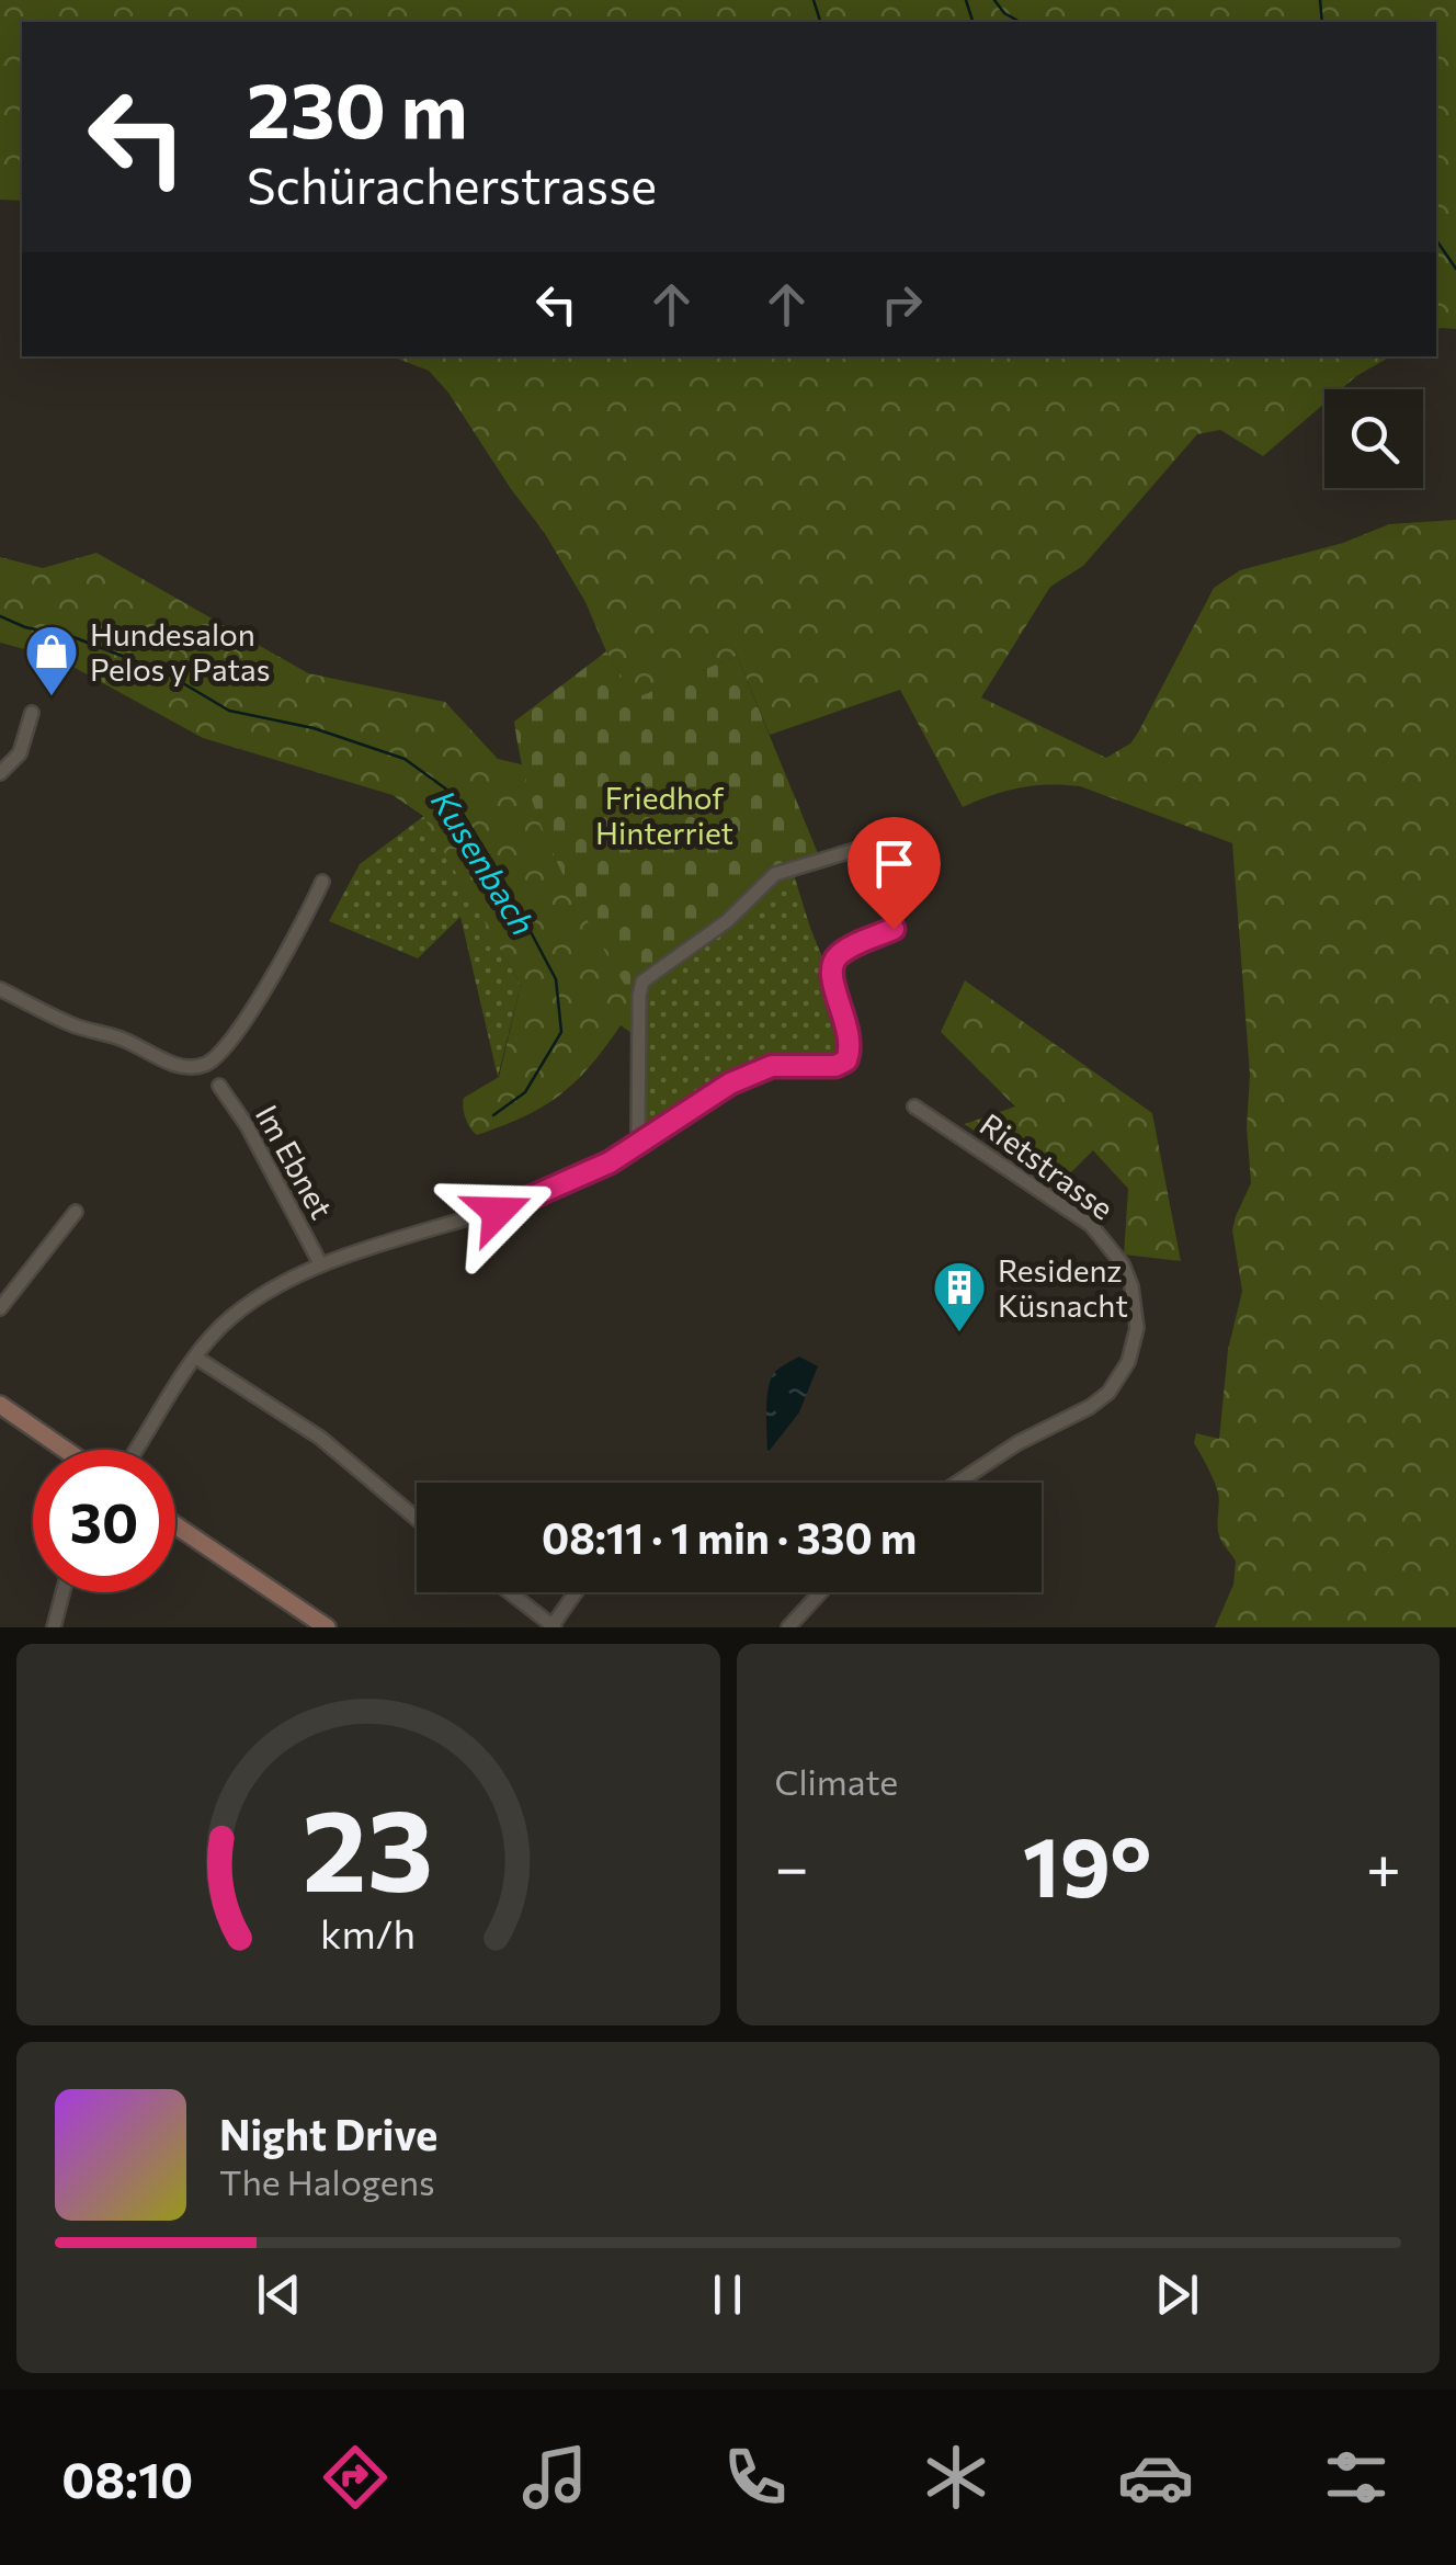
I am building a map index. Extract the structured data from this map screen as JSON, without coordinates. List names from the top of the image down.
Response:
{
  "streets": {
    "street": ["Im Ebnet", "Rietstrasse"]
  },
  "water": ["Kusenbach"],
  "parks": ["Friedhof Hinterriet"],
  "places": {
    "shop": ["Hundesalon Pelos y Patas"],
    "building": ["Residenz Küsnacht"]
  },
  "page": {
    "turn": ["230 m", "Schüracherstrasse"],
    "limit": "30",
    "trip": "08:11 · 1 min · 330 m",
    "tile": "Climate",
    "heat": ["−", "19°", "+"],
    "song": ["Night Drive", "The Halogens"],
    "tabs": "08:10",
    "gauge": ["23", "km/h"]
  }
}
